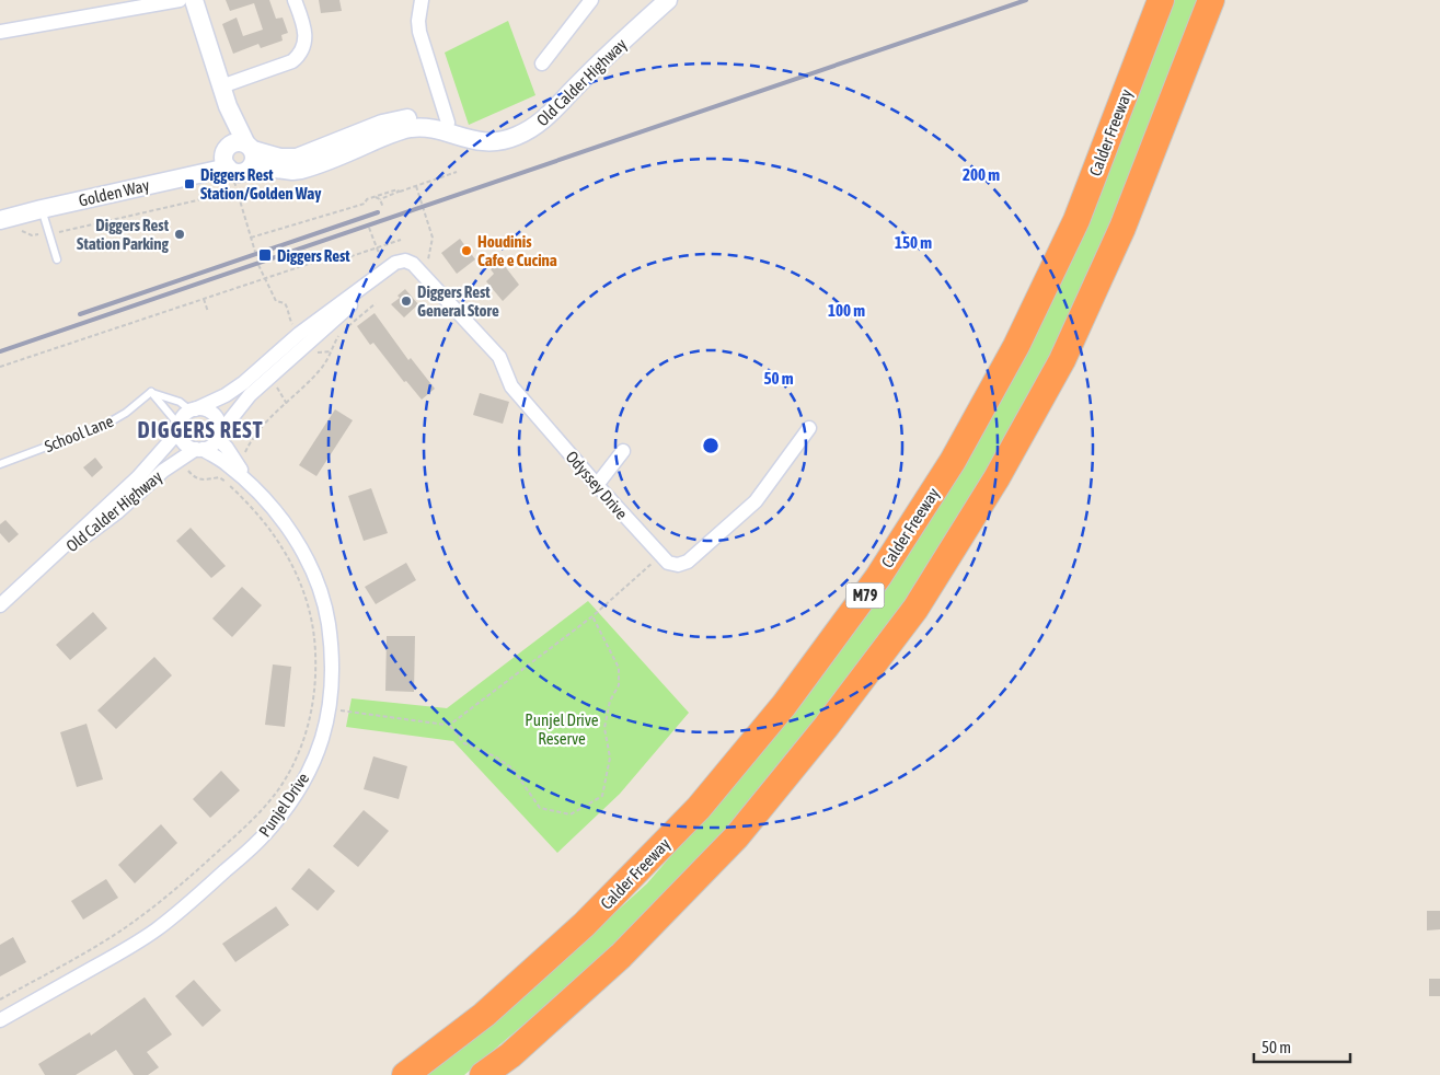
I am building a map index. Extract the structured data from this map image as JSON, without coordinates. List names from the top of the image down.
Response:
{
  "streets": {
    "highway": ["Calder Freeway", "M79"],
    "street": [
      "Old Calder Highway",
      "Golden Way",
      "Odyssey Drive",
      "Punjel Drive"
    ],
    "lane": ["School Lane"]
  },
  "crossings": [
    ["Old Calder Highway", "Punjel Drive"]
  ],
  "districts": ["DIGGERS REST"],
  "parks": ["Punjel Drive Reserve"],
  "places": {
    "transit": ["Diggers Rest Station/Golden Way", "Diggers Rest"],
    "other": ["Diggers Rest Station Parking", "Houdinis Cafe e Cucina", "Diggers Rest General Store"]
  },
  "scale_bar": "50 m",
  "rings": [
    "200 m",
    "150 m",
    "100 m",
    "50 m"
  ]
}
